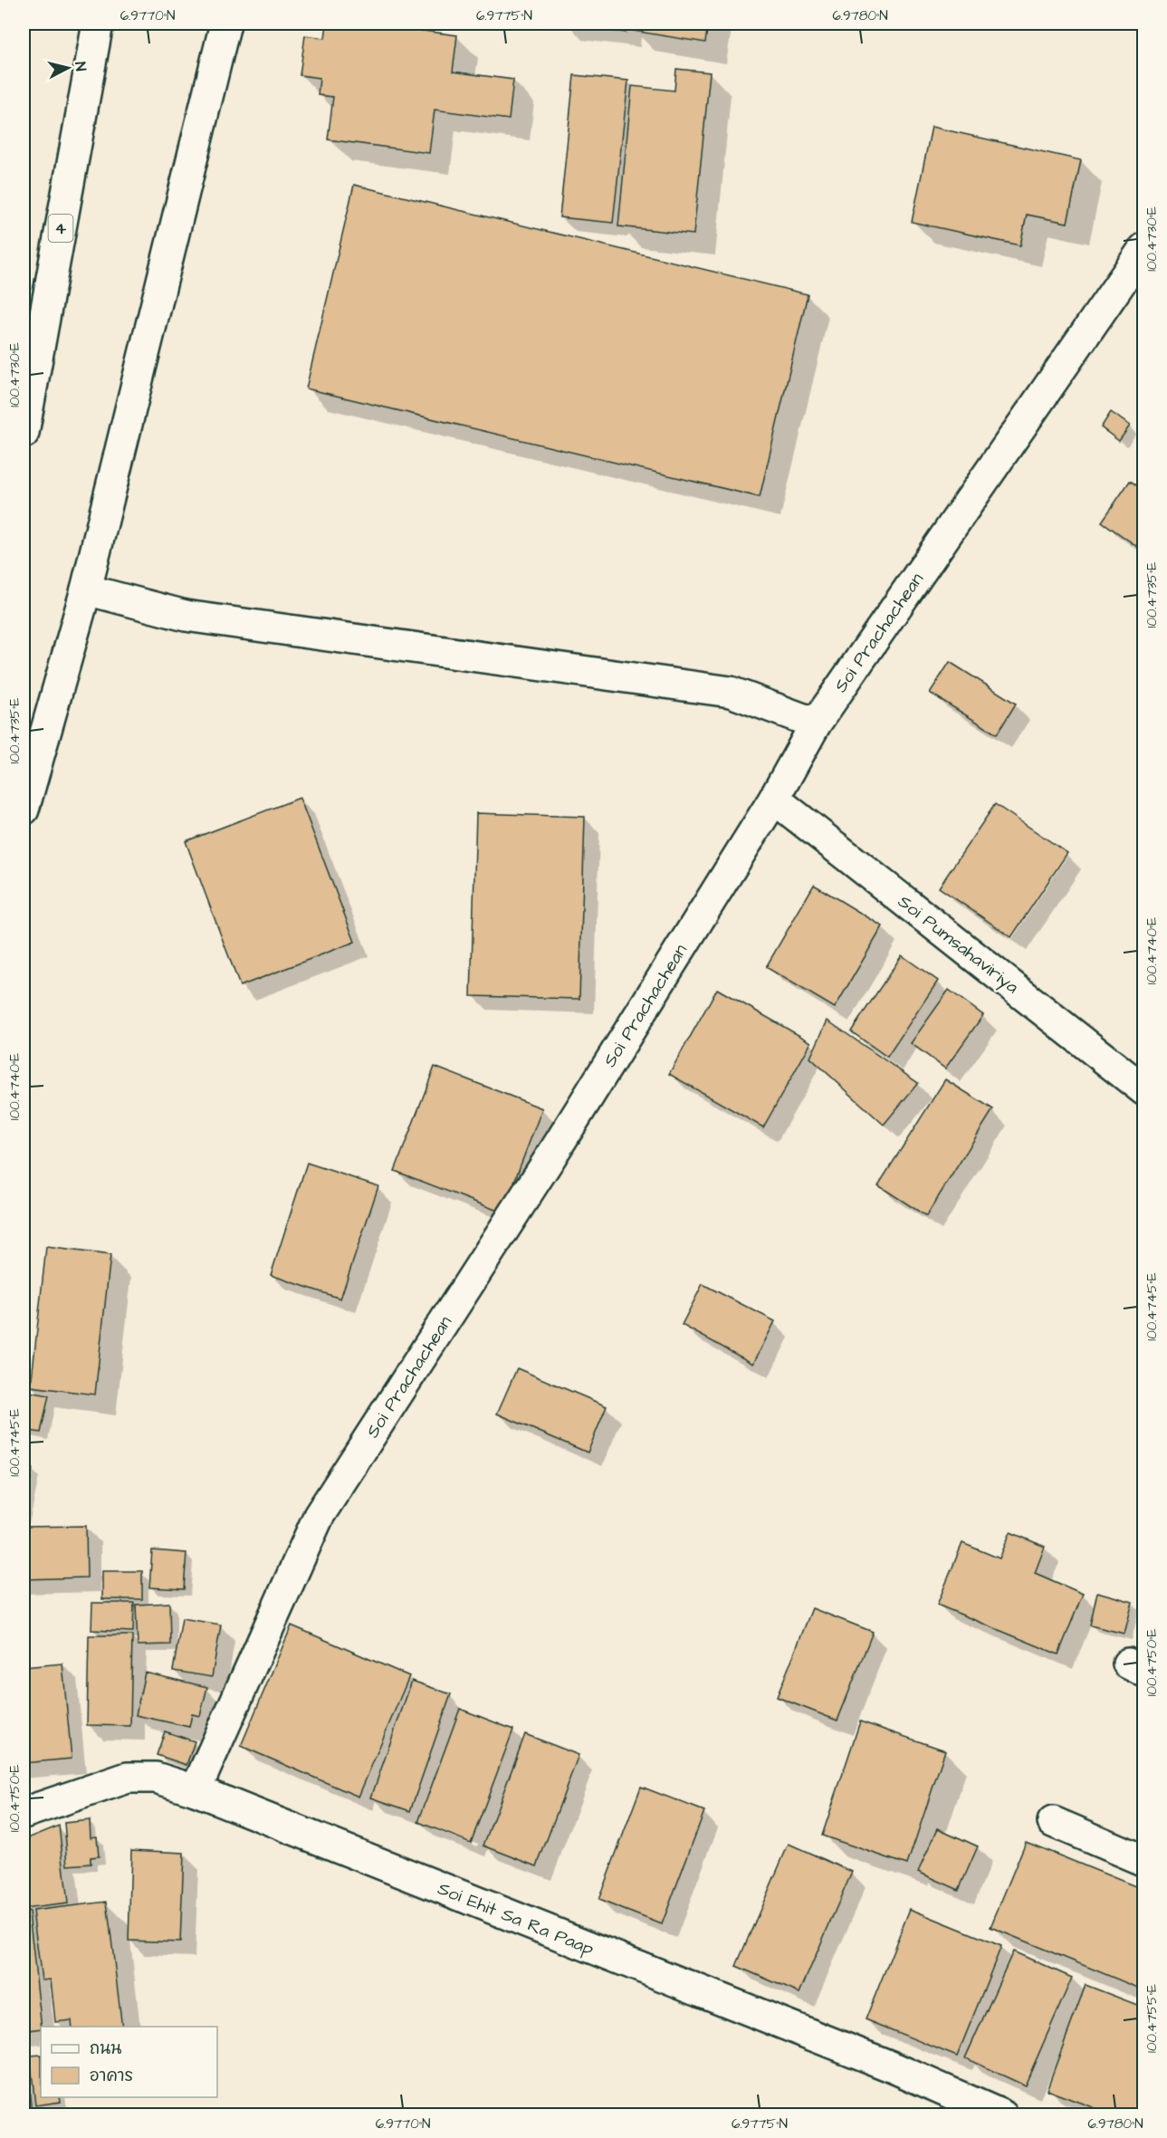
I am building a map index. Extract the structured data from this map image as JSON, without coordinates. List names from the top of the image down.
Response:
{
  "streets": {
    "main road": [
      "4",
      "Soi Prachachean",
      "Soi Pumsahaviriya",
      "Soi Ehit Sa Ra Paap"
    ]
  },
  "crossings": [
    ["Soi Prachachean", "Soi Pumsahaviriya"],
    ["Soi Prachachean", "Soi Ehit Sa Ra Paap"]
  ],
  "legend": ["ถนน", "อาคาร"],
  "north": "right",
  "coordinates": [
    "6.9770°N",
    "6.9775°N",
    "6.9780°N",
    "100.4730°E",
    "100.4735°E",
    "100.4740°E",
    "100.4745°E",
    "100.4750°E",
    "100.4755°E"
  ]
}
